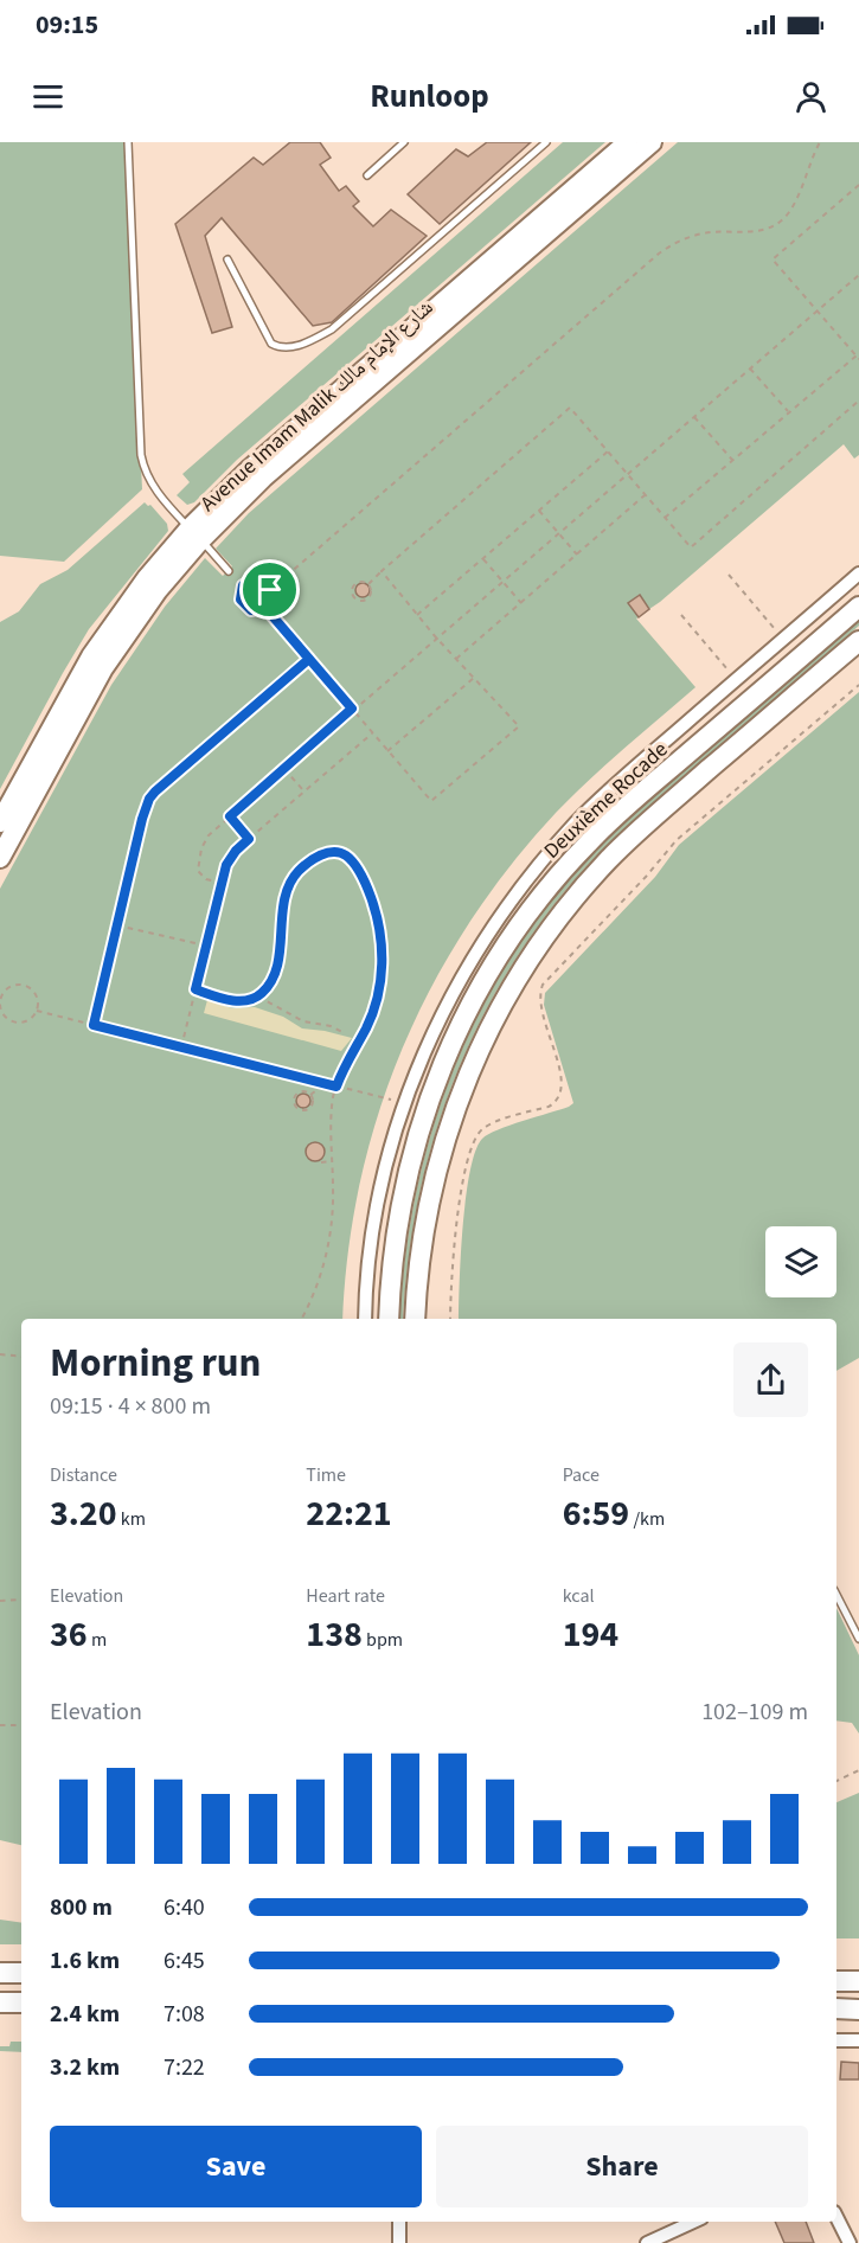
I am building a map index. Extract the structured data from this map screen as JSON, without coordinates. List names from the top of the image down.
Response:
{
  "streets": {
    "main road": ["Avenue Imam Malik شارع الإمام مالك", "Deuxième Rocade"]
  },
  "page": {
    "status": "09:15",
    "header": "Runloop",
    "heading": ["Morning run", "09:15 · 4 × 800 m"],
    "stats": [
      ["Distance", "3.20 km"],
      ["Time", "22:21"],
      ["Pace", "6:59 /km"],
      ["Elevation", "36 m"],
      ["Heart rate", "138 bpm"],
      ["kcal", "194"]
    ],
    "chart": ["Elevation", "102–109 m"],
    "list": [
      {
        "name": "800 m",
        "note": "6:40"
      },
      {
        "name": "1.6 km",
        "note": "6:45"
      },
      {
        "name": "2.4 km",
        "note": "7:08"
      },
      {
        "name": "3.2 km",
        "note": "7:22"
      }
    ],
    "buttons": ["Save", "Share"]
  }
}
